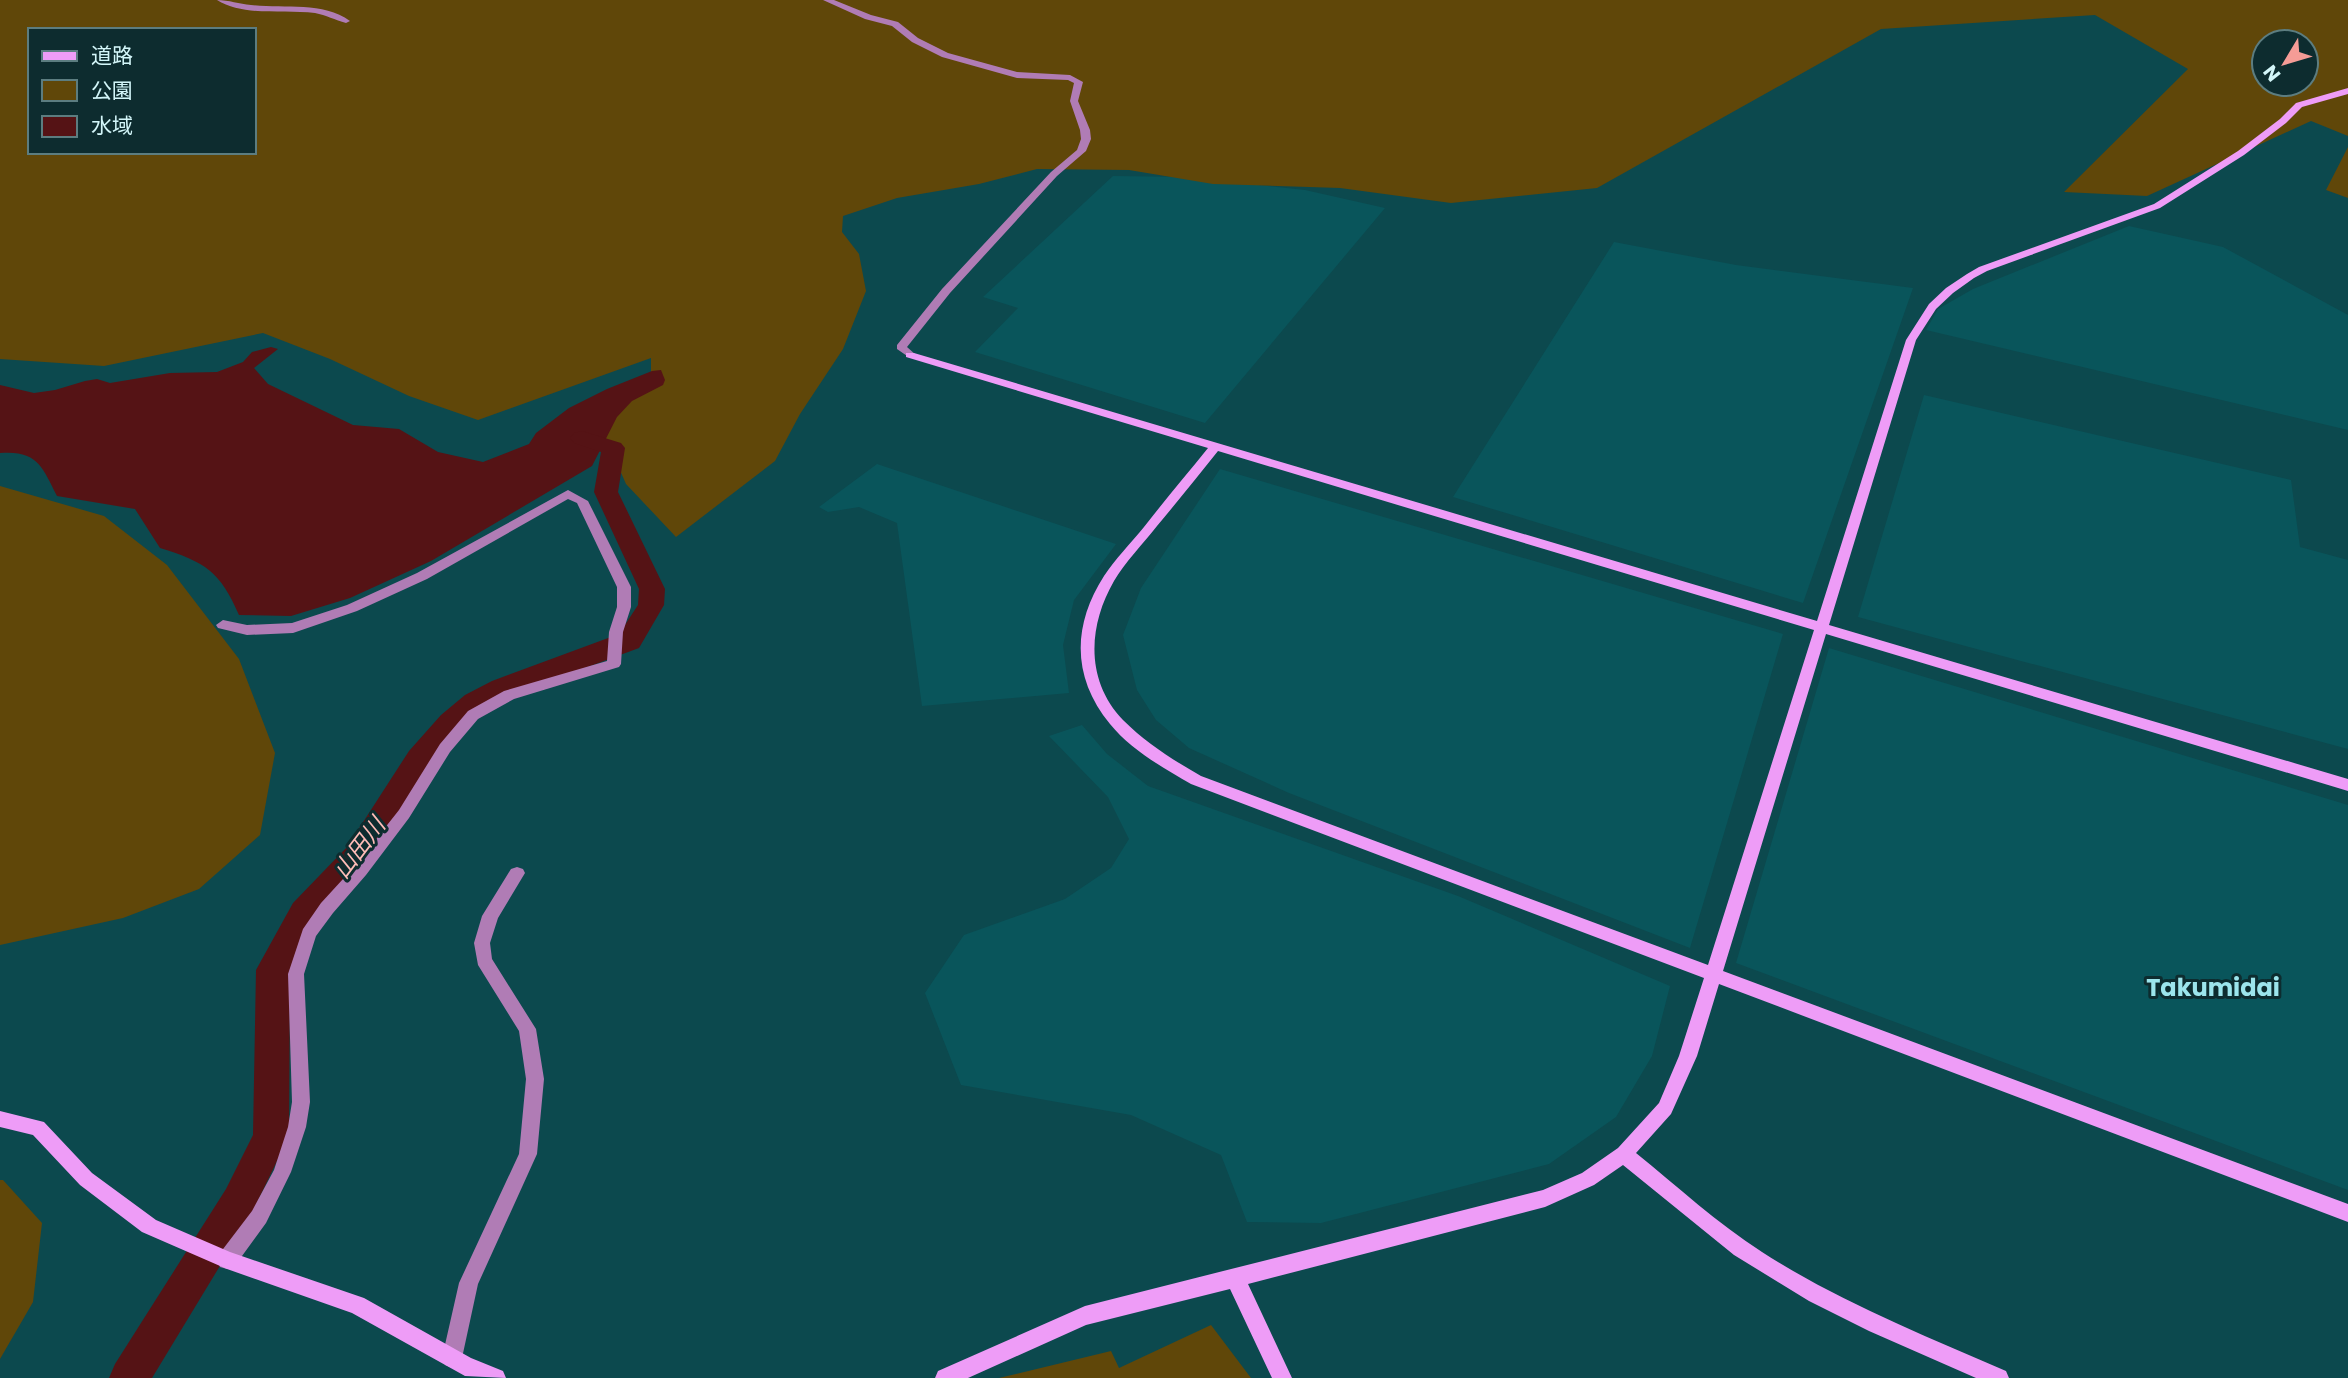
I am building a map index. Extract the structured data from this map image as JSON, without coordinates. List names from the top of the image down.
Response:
{
  "districts": ["Takumidai"],
  "water": ["山田川"],
  "legend": ["道路", "公園", "水域"],
  "north": "bottom left"
}
